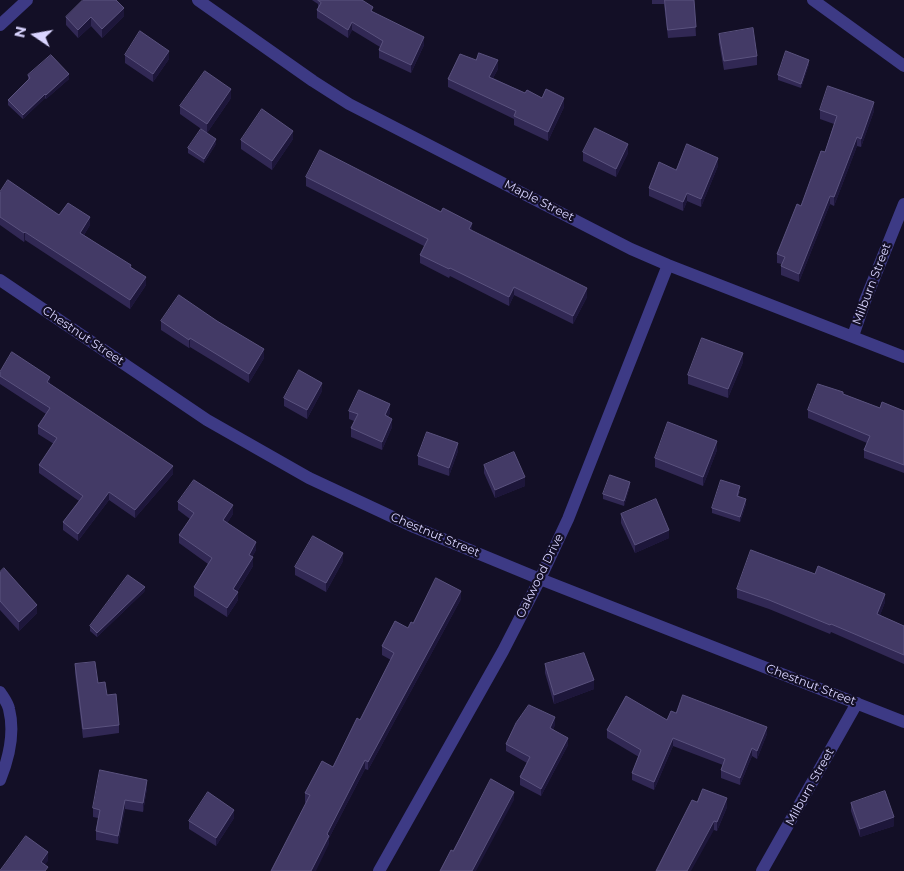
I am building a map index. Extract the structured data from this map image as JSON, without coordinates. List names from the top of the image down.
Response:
{
  "streets": {
    "street": [
      "Maple Street",
      "Milburn Street",
      "Chestnut Street",
      "Oakwood Drive"
    ]
  },
  "crossings": [
    ["Maple Street", "Milburn Street"],
    ["Maple Street", "Oakwood Drive"],
    ["Milburn Street", "Chestnut Street"],
    ["Chestnut Street", "Oakwood Drive"]
  ],
  "north": "left"
}
